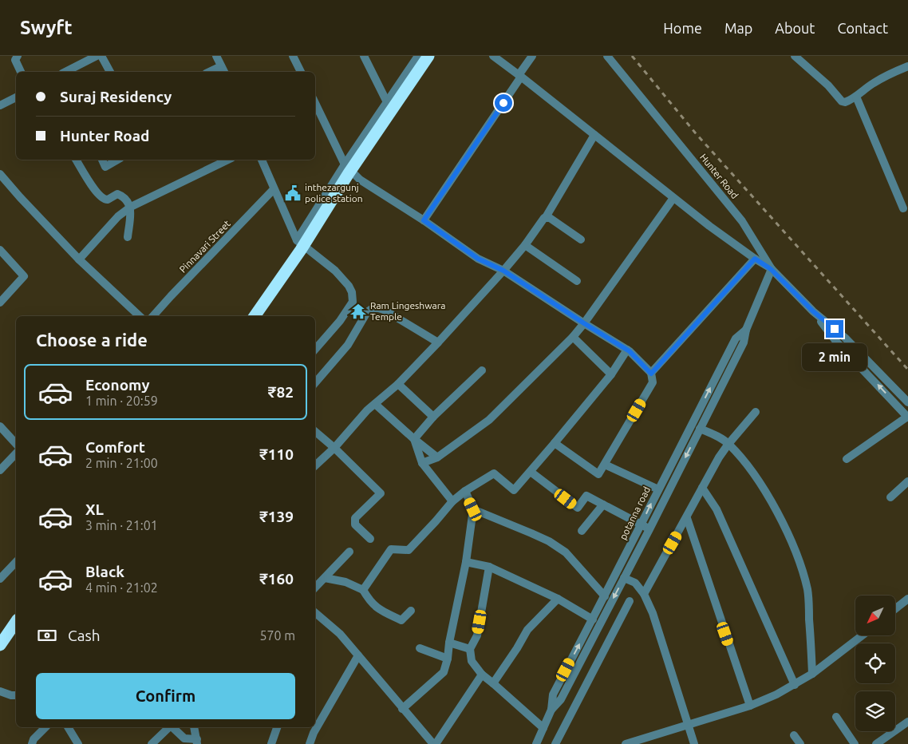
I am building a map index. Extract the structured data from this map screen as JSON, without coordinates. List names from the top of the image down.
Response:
{
  "streets": {
    "street": ["Hunter Road", "Pinnavari Street", "potanna road"]
  },
  "crossings": [
    ["Hunter Road", "potanna road"]
  ],
  "places": {
    "public building": ["inthezargunj police station"],
    "temple": ["Ram Lingeshwara Temple"]
  },
  "north": "bottom left",
  "page": {
    "header": "Swyft",
    "nav": [
      "Home",
      "Map",
      "About",
      "Contact"
    ],
    "banner": ["Suraj Residency", "Hunter Road"],
    "heading": "Choose a ride",
    "bubble": "2 min",
    "list": [
      {
        "name": "Economy",
        "note": "1 min · 20:59",
        "value": "₹82"
      },
      {
        "name": "Comfort",
        "note": "2 min · 21:00",
        "value": "₹110"
      },
      {
        "name": "XL",
        "note": "3 min · 21:01",
        "value": "₹139"
      },
      {
        "name": "Black",
        "note": "4 min · 21:02",
        "value": "₹160"
      }
    ],
    "pay": ["Cash", "570 m"],
    "buttons": "Confirm"
  }
}
